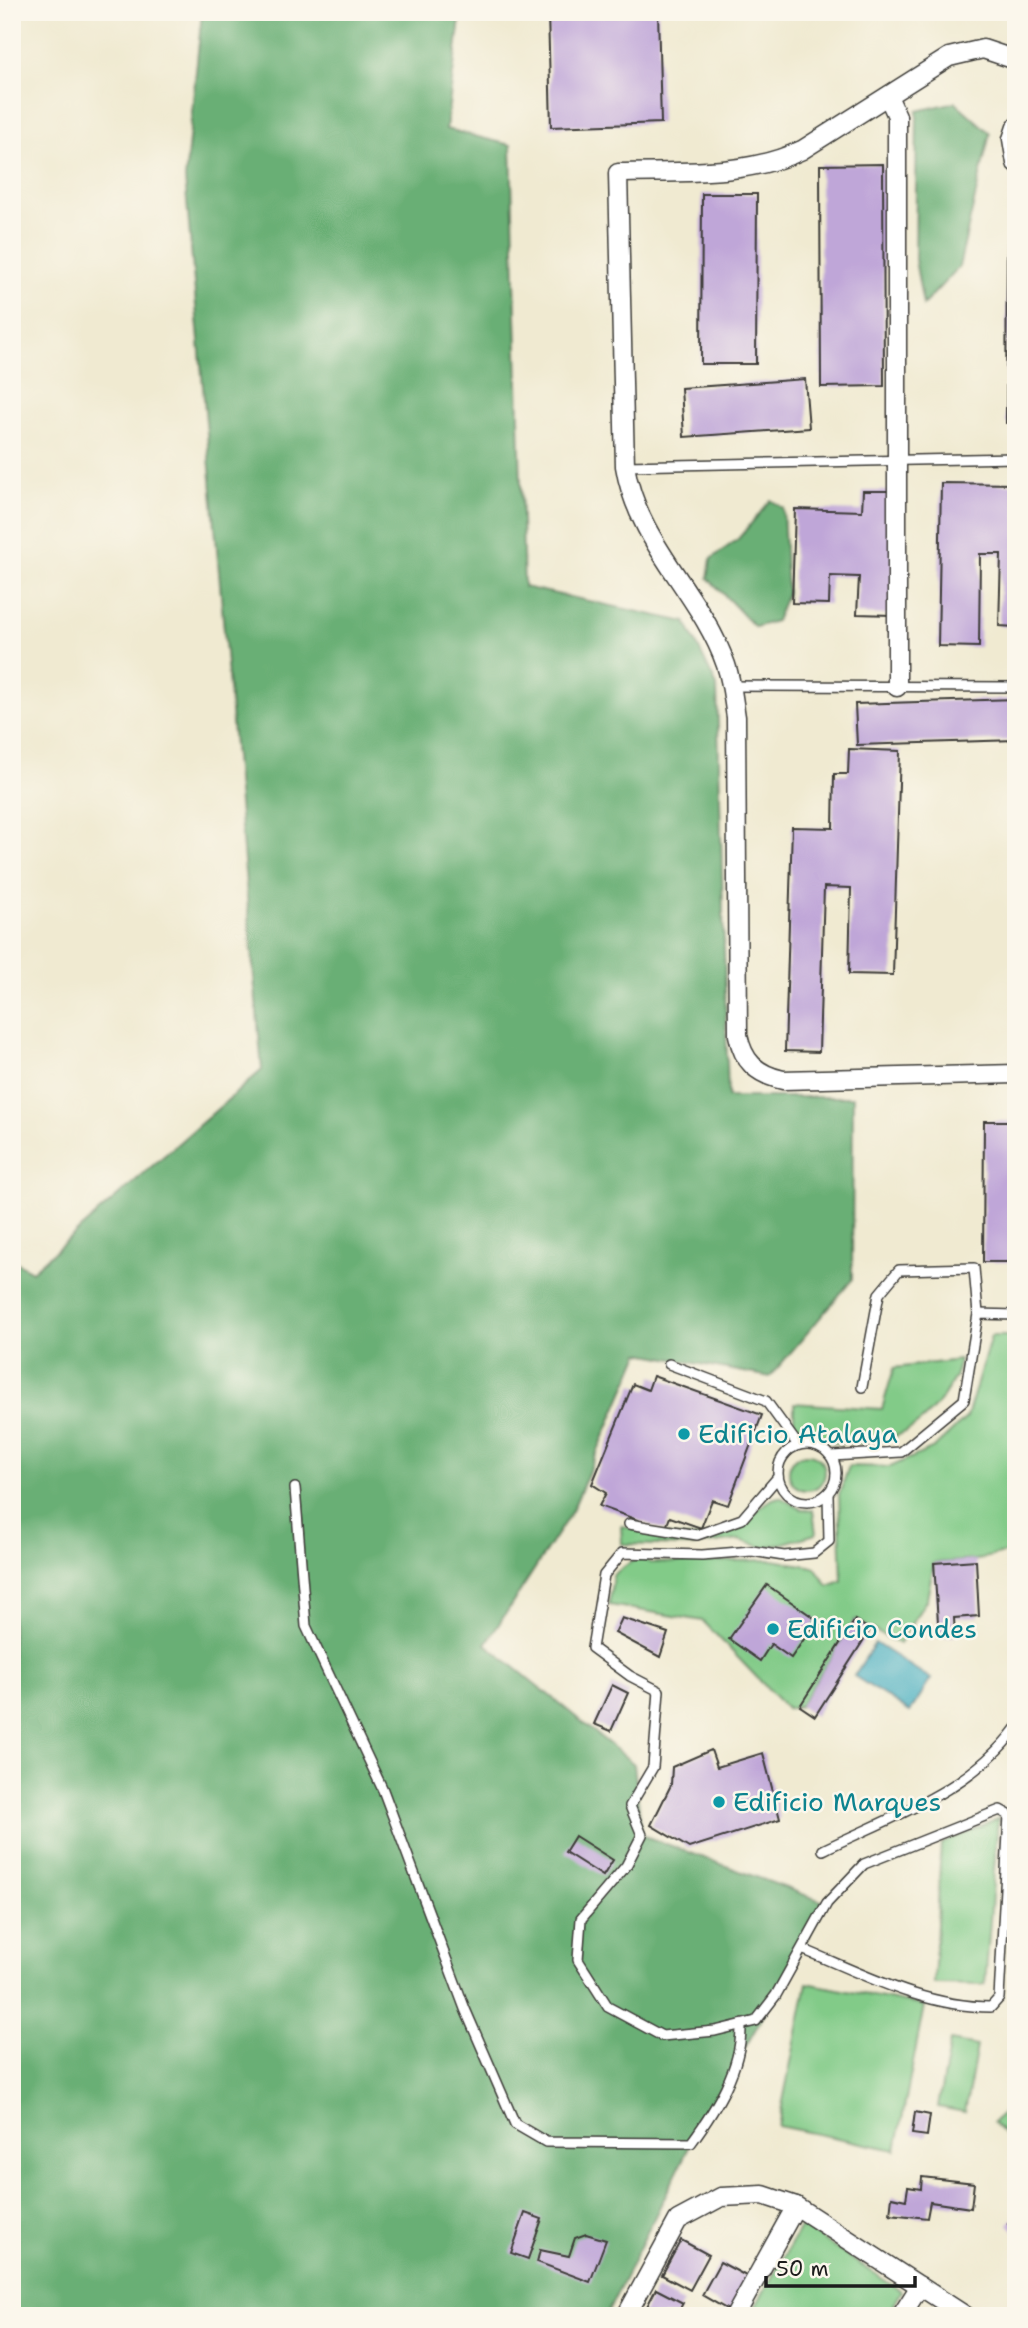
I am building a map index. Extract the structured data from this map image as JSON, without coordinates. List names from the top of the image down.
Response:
{
  "places": ["Edificio Atalaya", "Edificio Condes", "Edificio Marques"],
  "scale_bar": "50 m"
}
